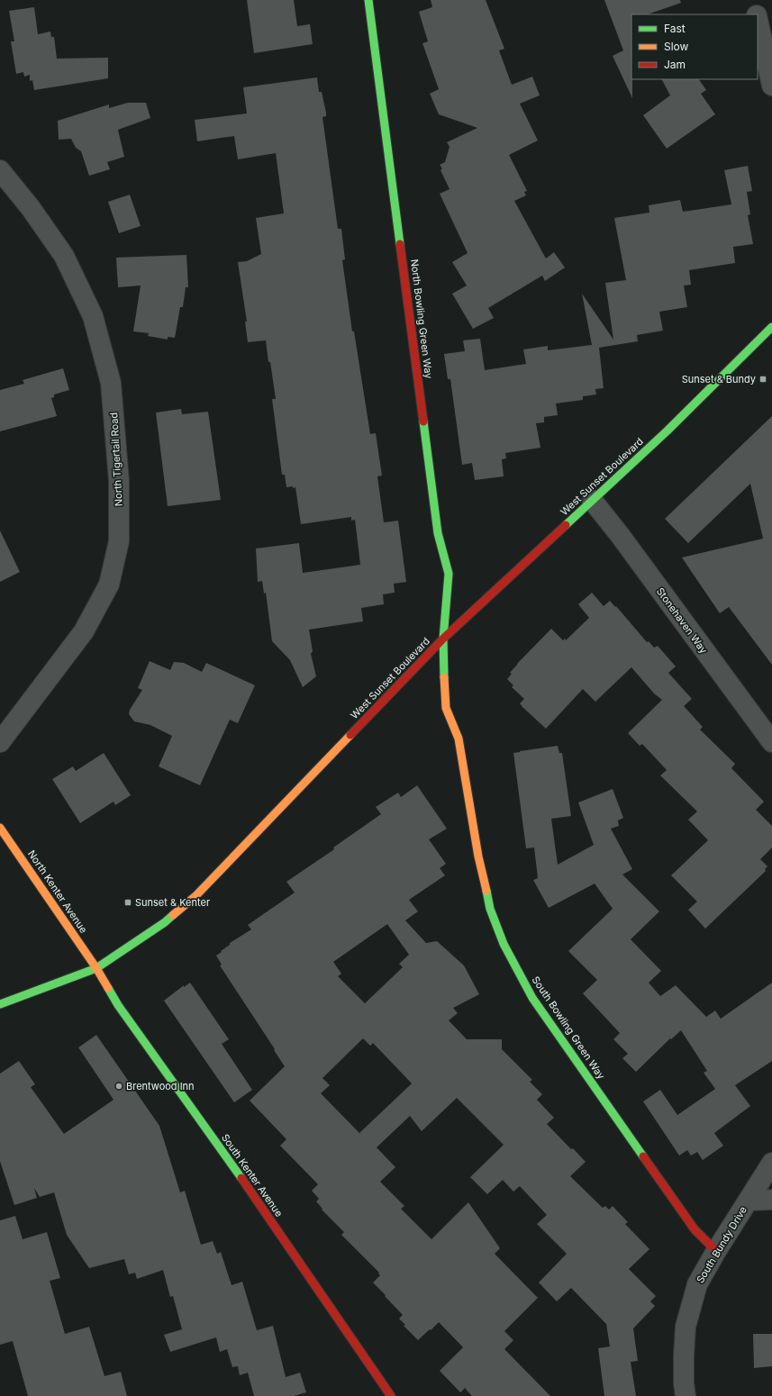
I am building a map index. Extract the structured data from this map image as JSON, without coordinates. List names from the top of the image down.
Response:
{
  "streets": {
    "street": [
      "North Bowling Green Way",
      "North Tigertail Road",
      "West Sunset Boulevard",
      "Stonehaven Way",
      "North Kenter Avenue",
      "South Bowling Green Way",
      "South Kenter Avenue",
      "South Bundy Drive"
    ]
  },
  "crossings": [
    ["North Bowling Green Way", "West Sunset Boulevard"],
    ["North Bowling Green Way", "South Bowling Green Way"],
    ["West Sunset Boulevard", "Stonehaven Way"],
    ["West Sunset Boulevard", "North Kenter Avenue"],
    ["West Sunset Boulevard", "South Bowling Green Way"],
    ["West Sunset Boulevard", "South Kenter Avenue"],
    ["North Kenter Avenue", "South Kenter Avenue"],
    ["South Bowling Green Way", "South Bundy Drive"]
  ],
  "places": {
    "transit": ["Sunset & Bundy", "Sunset & Kenter"],
    "other": ["Brentwood Inn"]
  },
  "legend": ["Fast", "Slow", "Jam"]
}
